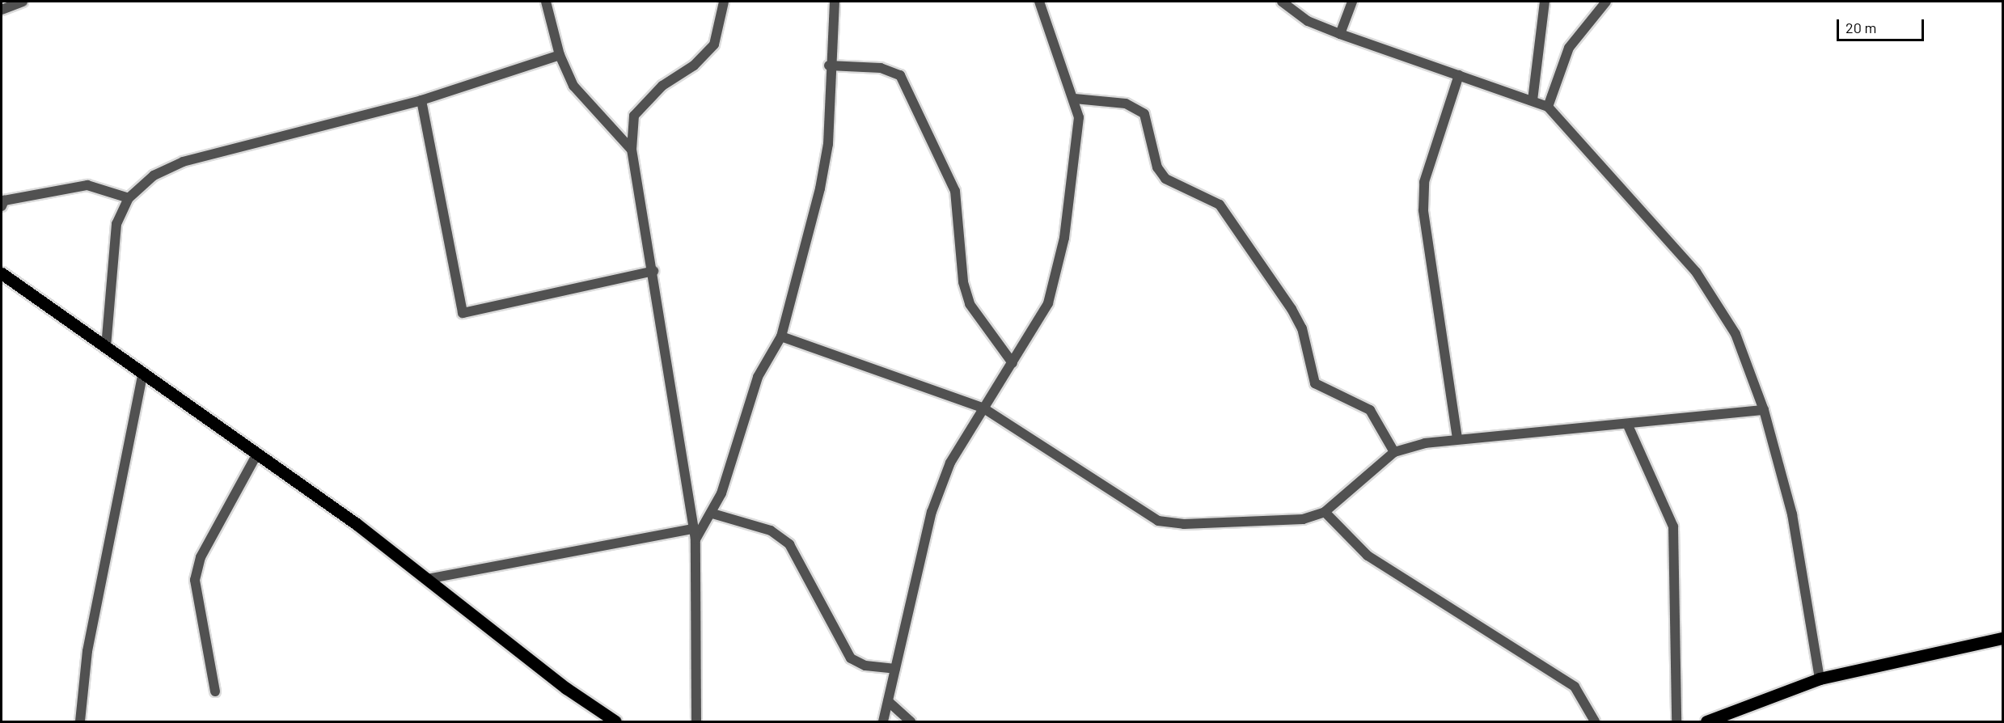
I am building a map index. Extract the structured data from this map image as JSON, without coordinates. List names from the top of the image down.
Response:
{
  "scale_bar": "20 m"
}
